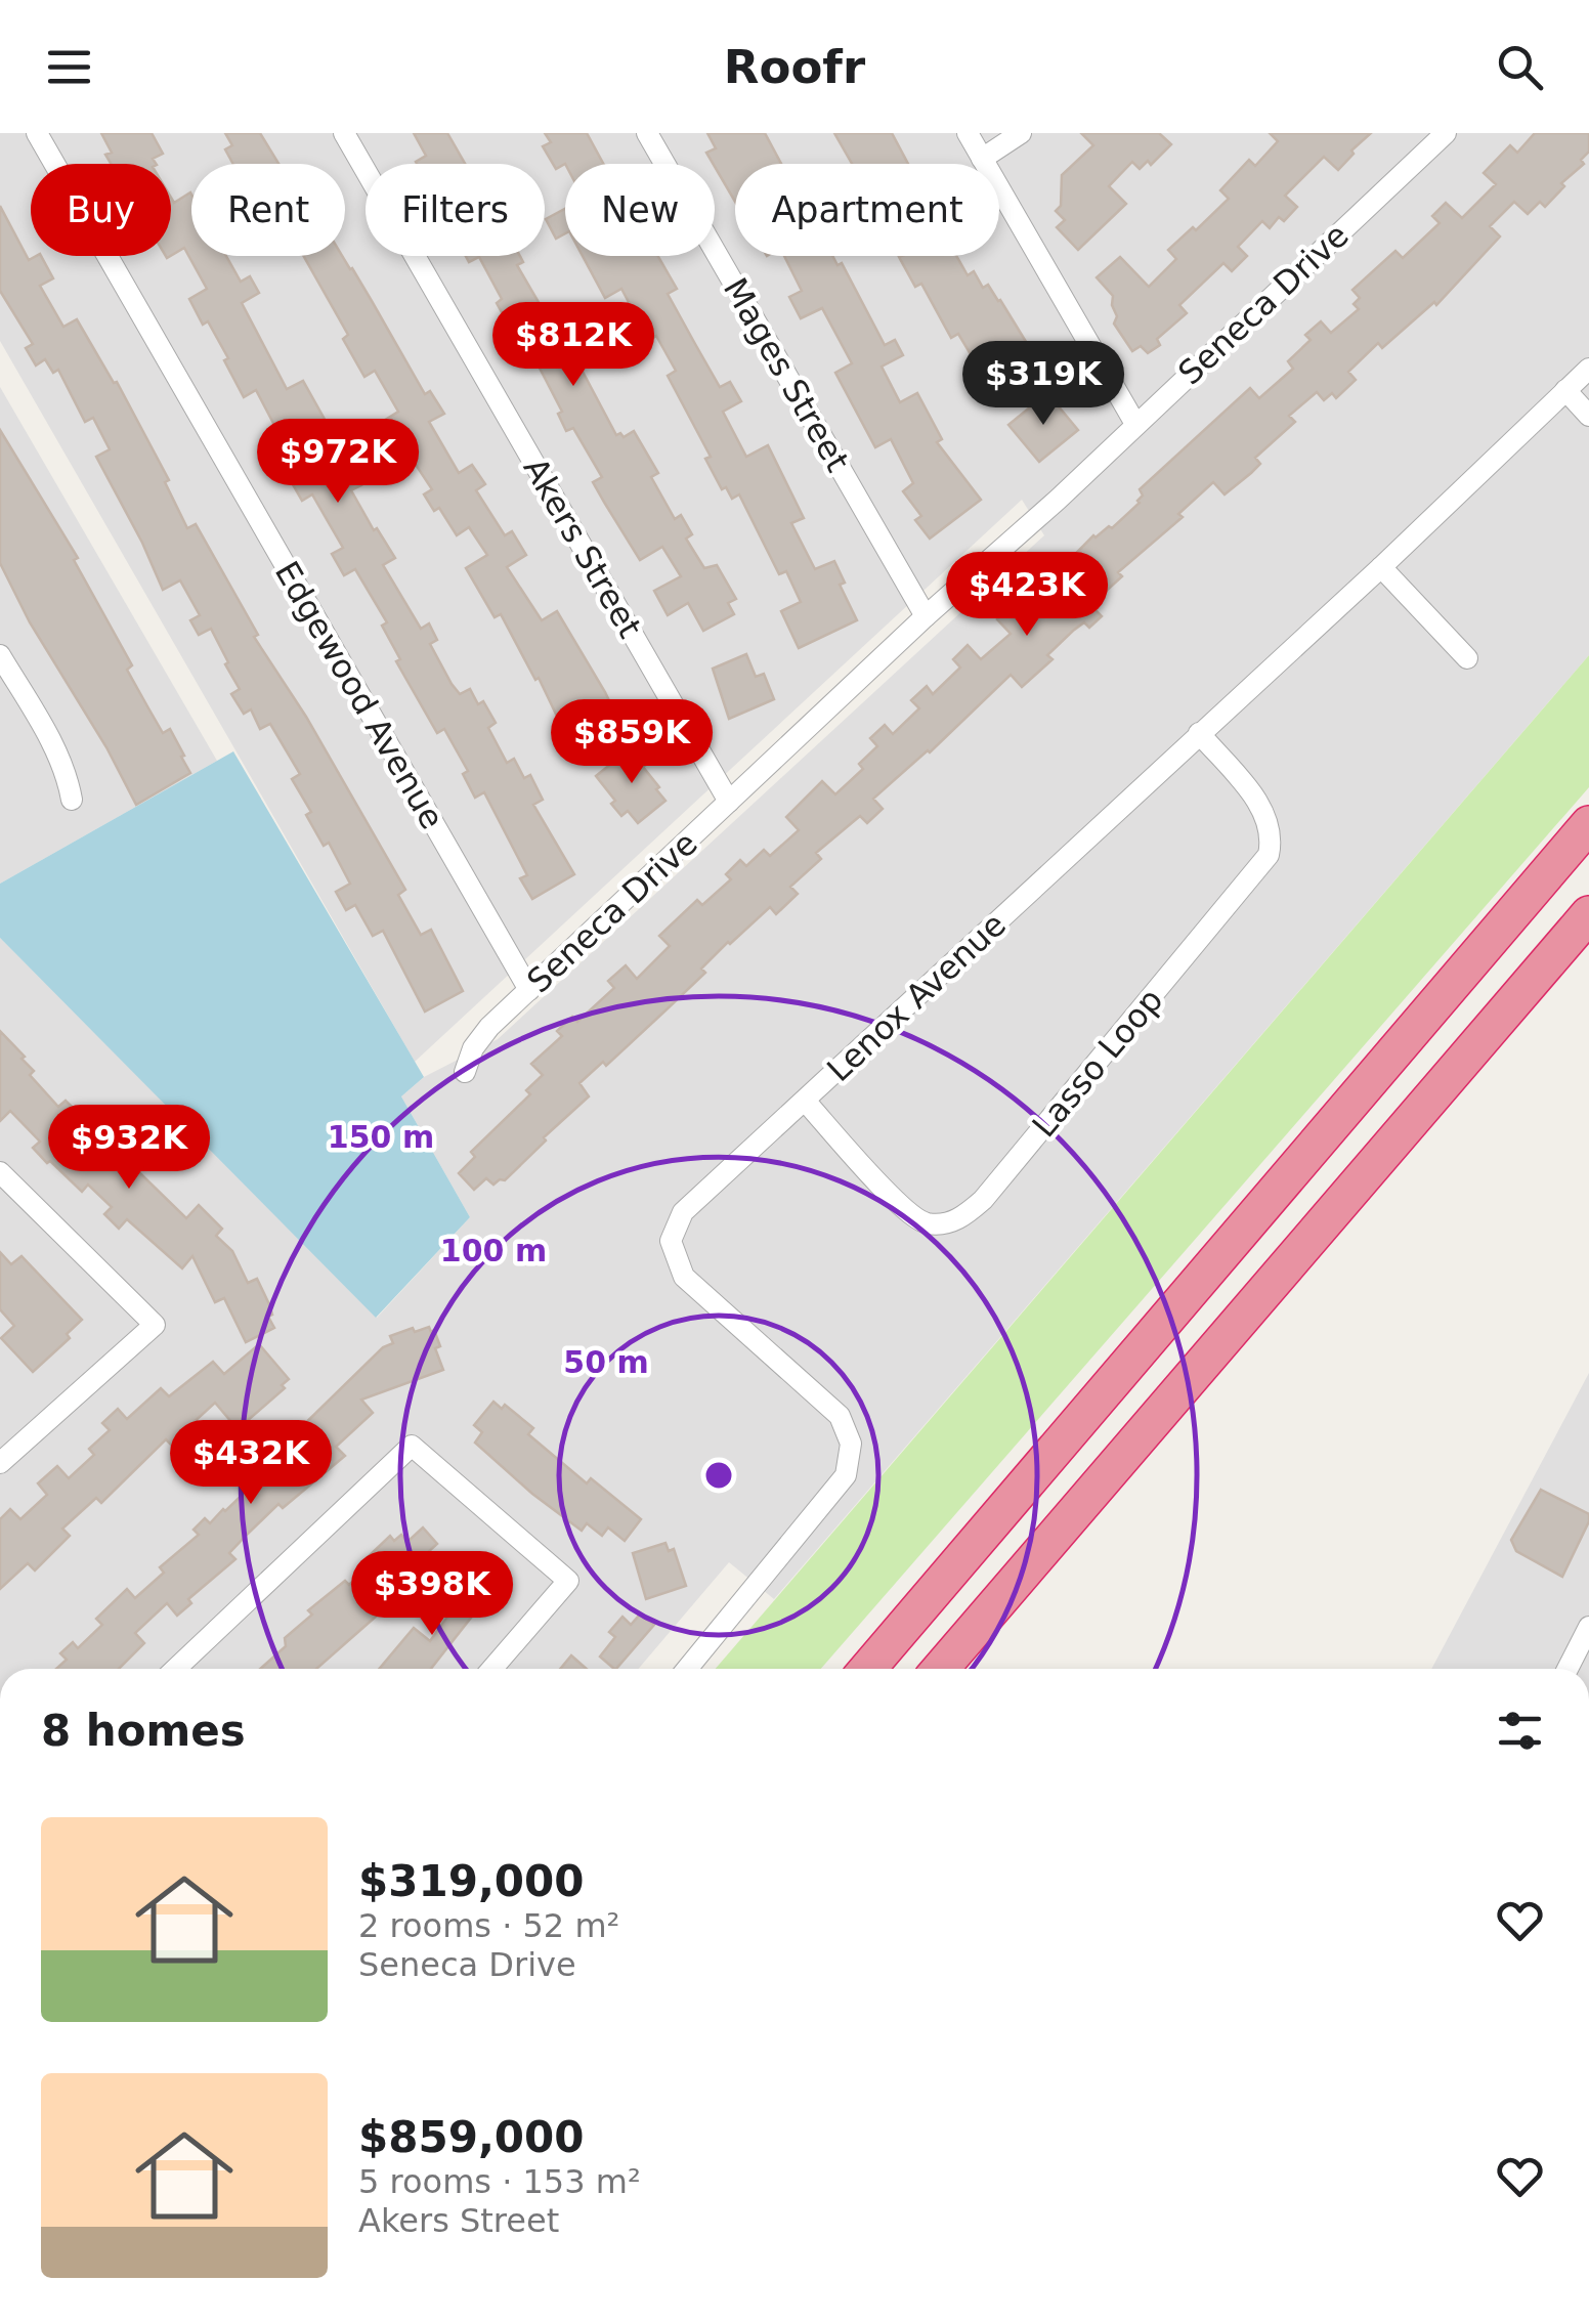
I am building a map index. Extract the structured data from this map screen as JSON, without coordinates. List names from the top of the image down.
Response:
{
  "streets": {
    "street": [
      "Seneca Drive",
      "Mages Street",
      "Akers Street",
      "Edgewood Avenue",
      "Lenox Avenue",
      "Lasso Loop"
    ]
  },
  "crossings": [
    ["Seneca Drive", "Mages Street"],
    ["Seneca Drive", "Akers Street"],
    ["Seneca Drive", "Edgewood Avenue"],
    ["Lenox Avenue", "Lasso Loop"]
  ],
  "page": {
    "header": "Roofr",
    "chip": [
      "Buy",
      "Rent",
      "Filters",
      "New",
      "Apartment"
    ],
    "price": [
      "$812K",
      "$319K",
      "$972K",
      "$423K",
      "$859K",
      "$932K",
      "$432K",
      "$398K"
    ],
    "heading": "8 homes",
    "list": [
      {
        "name": "$319,000",
        "note": "2 rooms · 52 m² · Seneca Drive"
      },
      {
        "name": "$859,000",
        "note": "5 rooms · 153 m² · Akers Street"
      }
    ]
  },
  "rings": ["150 m", "100 m", "50 m"]
}
